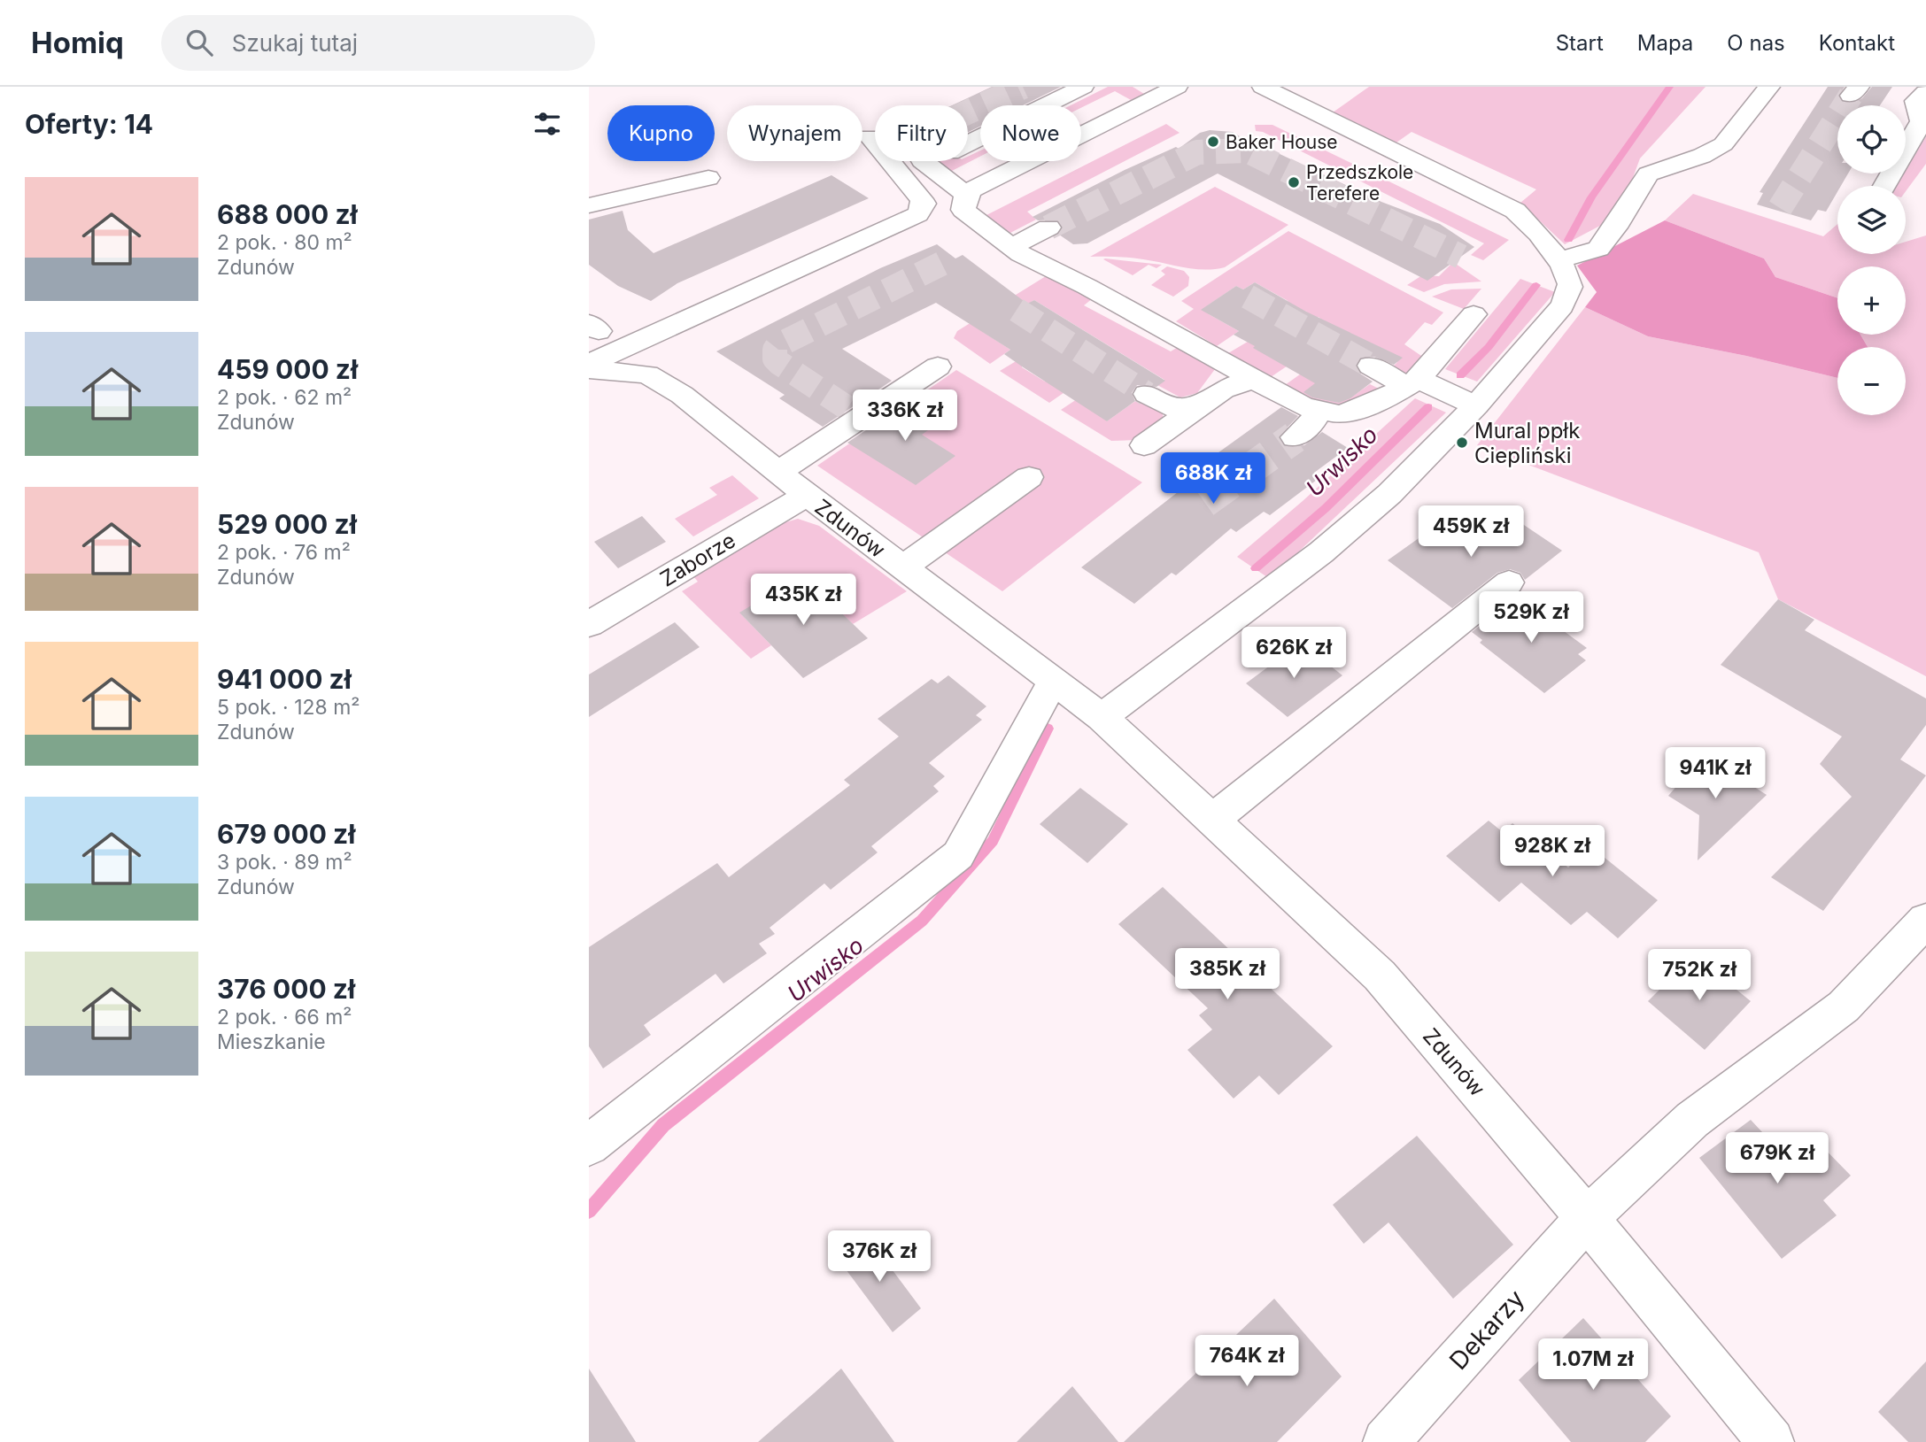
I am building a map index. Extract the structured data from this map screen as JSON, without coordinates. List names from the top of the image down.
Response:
{
  "streets": {
    "street": ["Zdunów", "Zaborze", "Dekarzy"]
  },
  "crossings": [
    ["Zdunów", "Zaborze"],
    ["Zdunów", "Dekarzy"]
  ],
  "water": ["Urwisko"],
  "places": ["Baker House", "Przedszkole Terefere", "Mural ppłk Ciepliński"],
  "page": {
    "header": "Homiq",
    "search": "Szukaj tutaj",
    "nav": [
      "Start",
      "Mapa",
      "O nas",
      "Kontakt"
    ],
    "heading": "Oferty: 14",
    "map_buttons": ["+", "−"],
    "chip": [
      "Kupno",
      "Wynajem",
      "Filtry",
      "Nowe"
    ],
    "list": [
      {
        "name": "688 000 zł",
        "note": "2 pok. · 80 m² · Zdunów"
      },
      {
        "name": "459 000 zł",
        "note": "2 pok. · 62 m² · Zdunów"
      },
      {
        "name": "529 000 zł",
        "note": "2 pok. · 76 m² · Zdunów"
      },
      {
        "name": "941 000 zł",
        "note": "5 pok. · 128 m² · Zdunów"
      },
      {
        "name": "679 000 zł",
        "note": "3 pok. · 89 m² · Zdunów"
      },
      {
        "name": "376 000 zł",
        "note": "2 pok. · 66 m² · Mieszkanie"
      }
    ],
    "price": [
      "336K zł",
      "688K zł",
      "459K zł",
      "435K zł",
      "529K zł",
      "626K zł",
      "941K zł",
      "928K zł",
      "385K zł",
      "752K zł",
      "679K zł",
      "376K zł",
      "764K zł",
      "1.07M zł"
    ]
  }
}
